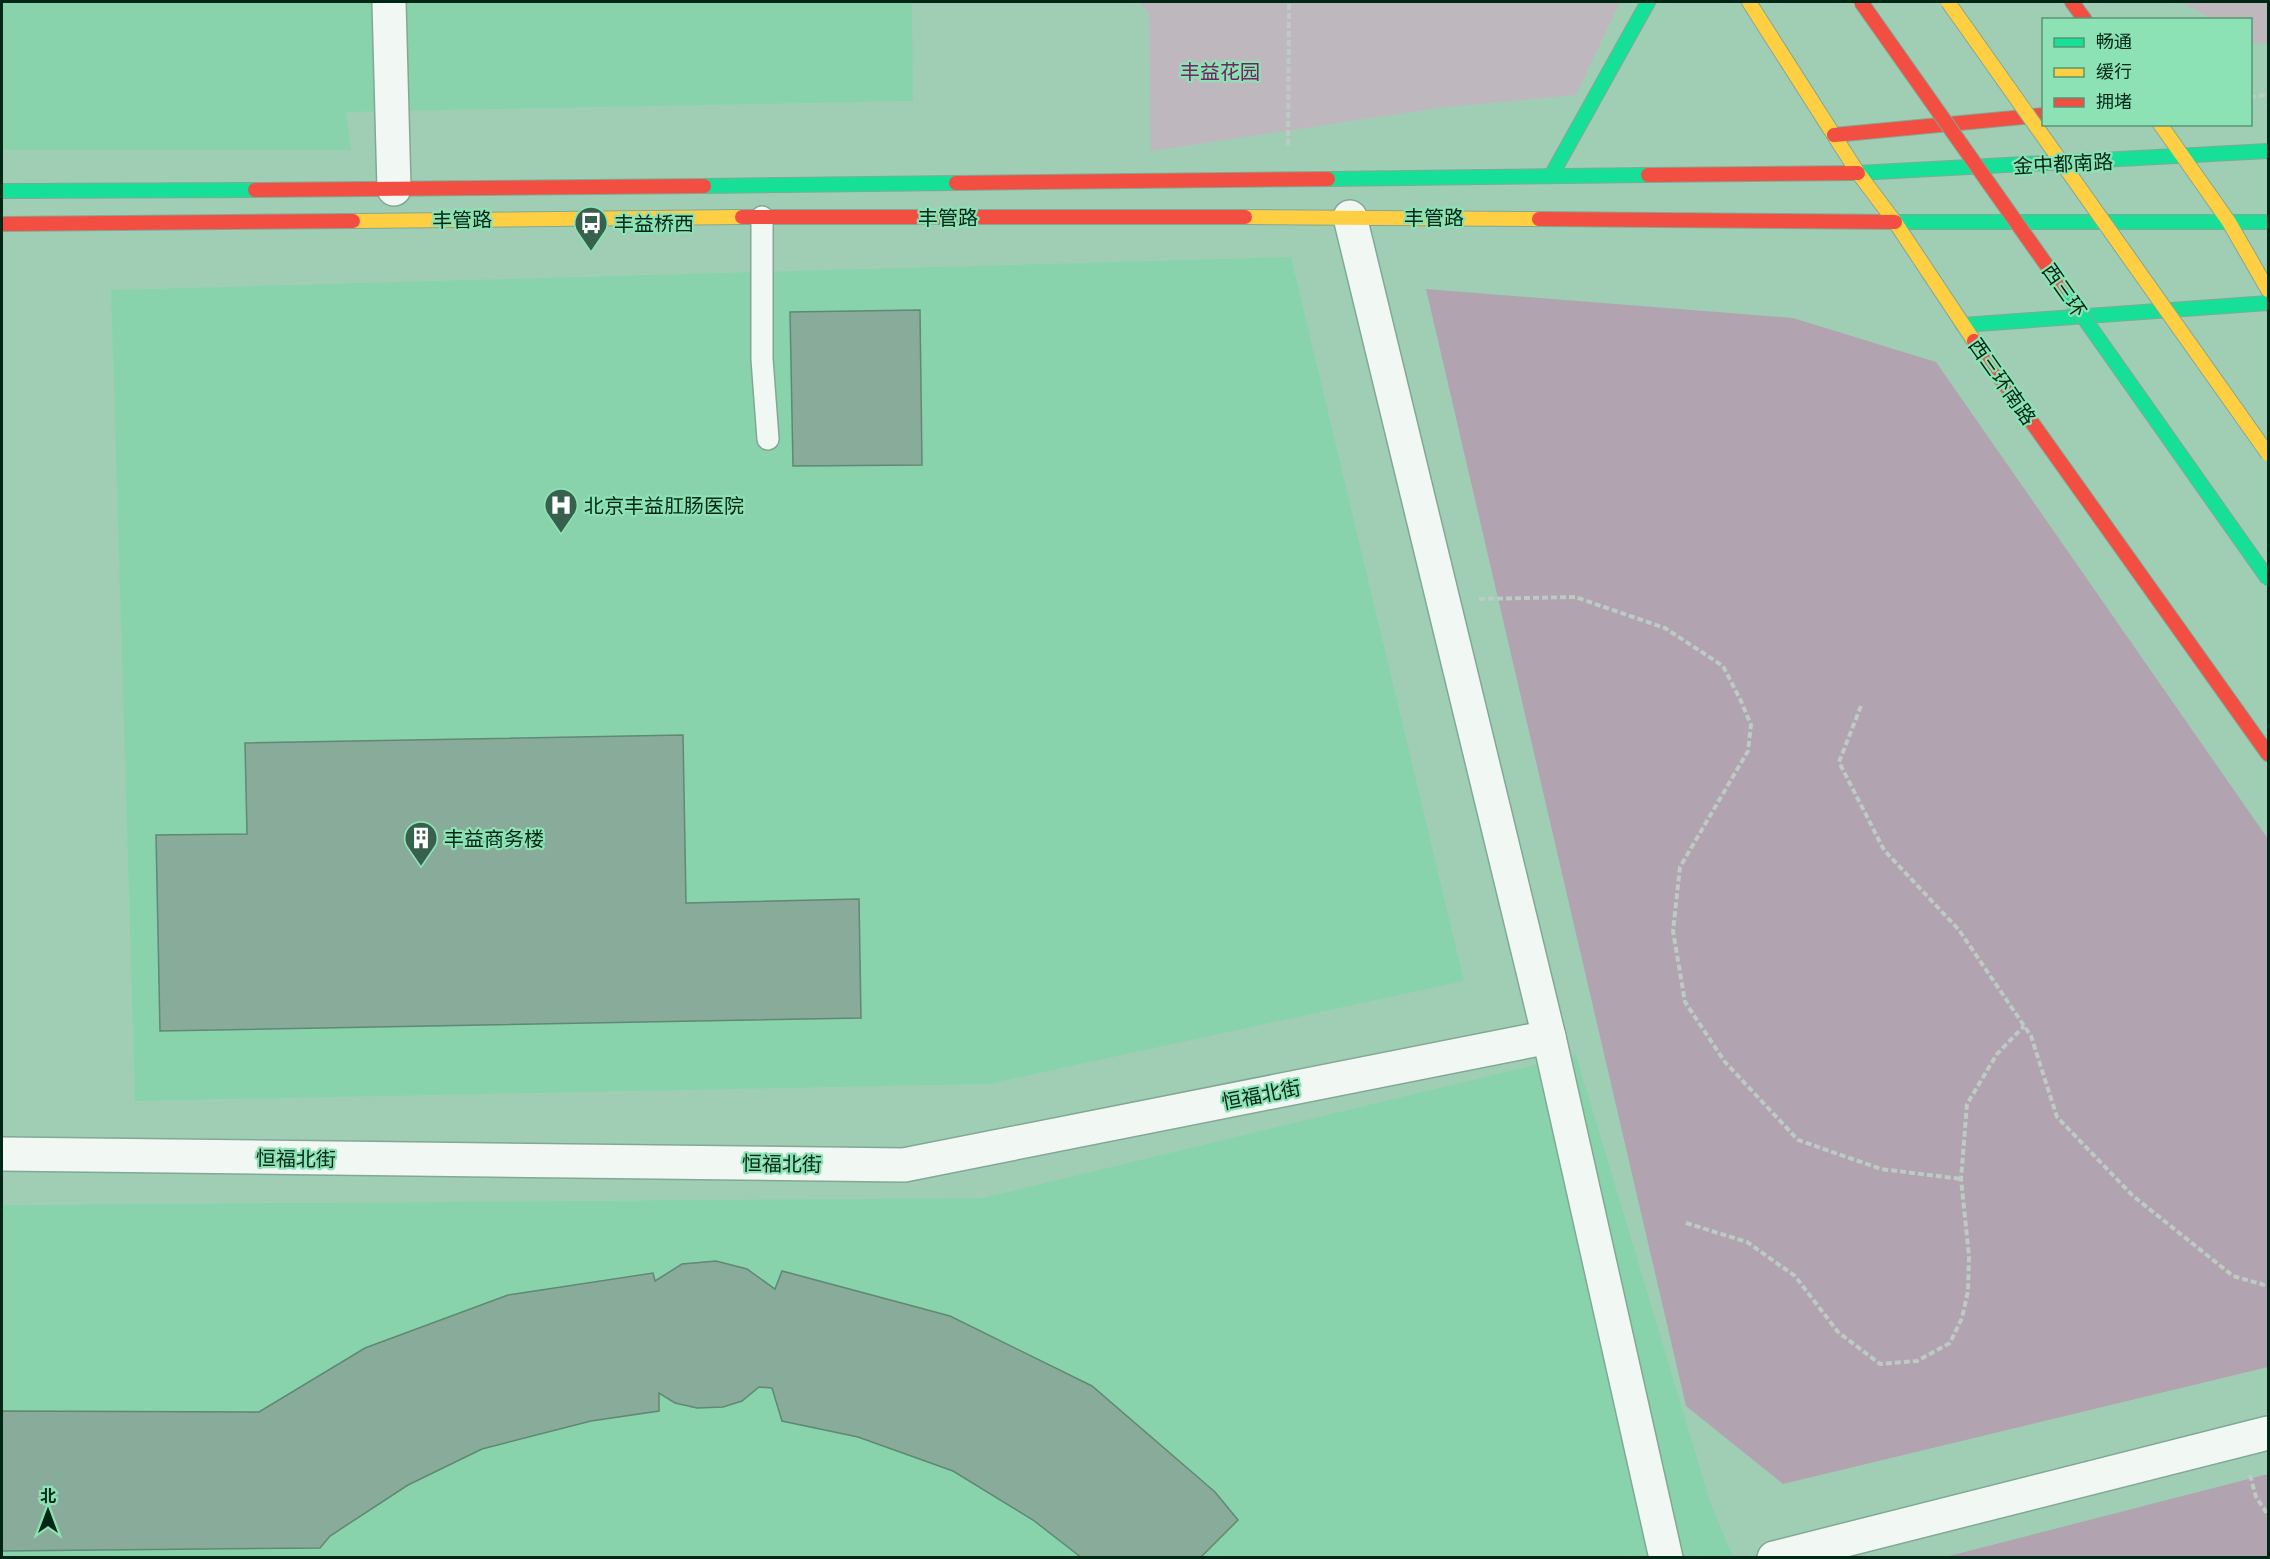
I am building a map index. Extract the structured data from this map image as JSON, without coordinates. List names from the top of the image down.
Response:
{
  "streets": {
    "main road": [
      "金中都南路",
      "丰管路",
      "西三环",
      "西三环南路"
    ],
    "street": ["恒福北街"]
  },
  "crossings": [
    ["金中都南路", "丰管路"],
    ["金中都南路", "西三环南路"],
    ["丰管路", "西三环南路"]
  ],
  "parks": ["丰益花园"],
  "places": {
    "bus stop": ["丰益桥西"],
    "hospital": ["北京丰益肛肠医院"],
    "building": ["丰益商务楼"]
  },
  "legend": ["畅通", "缓行", "拥堵"],
  "north": "top"
}
